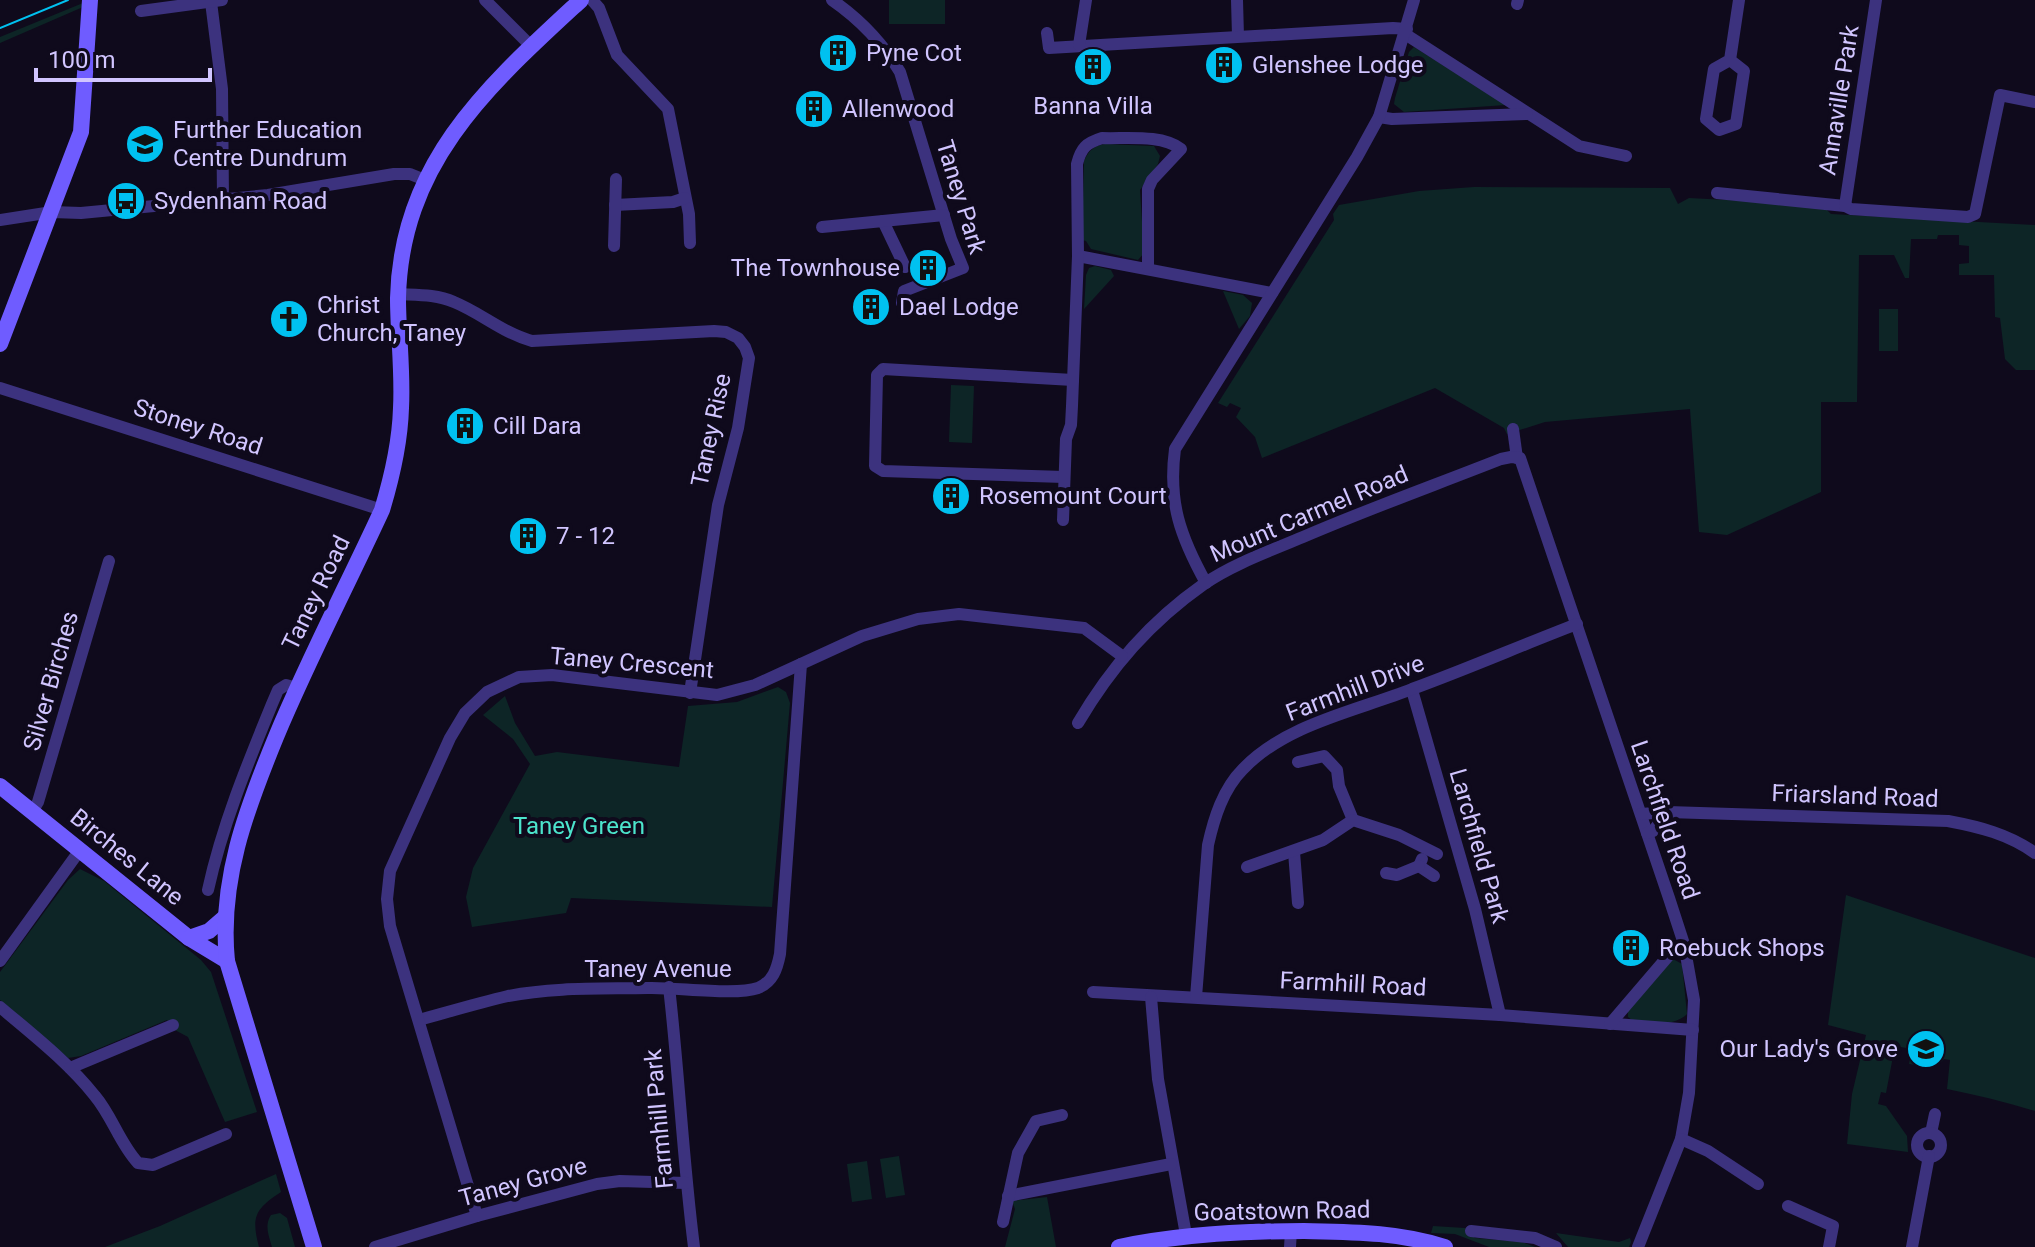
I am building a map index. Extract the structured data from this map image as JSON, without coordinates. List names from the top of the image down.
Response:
{
  "streets": {
    "main road": ["Taney Road", "Birches Lane", "Goatstown Road"],
    "street": [
      "Annaville Park",
      "Taney Park",
      "Stoney Road",
      "Taney Rise",
      "Mount Carmel Road",
      "Taney Crescent",
      "Silver Birches",
      "Farmhill Drive",
      "Friarsland Road",
      "Larchfield Road",
      "Larchfield Park",
      "Taney Avenue",
      "Farmhill Road",
      "Farmhill Park",
      "Taney Grove"
    ]
  },
  "crossings": [
    ["Stoney Road", "Taney Road"],
    ["Taney Rise", "Taney Road"],
    ["Taney Rise", "Taney Crescent"],
    ["Mount Carmel Road", "Taney Crescent"],
    ["Mount Carmel Road", "Larchfield Road"],
    ["Taney Road", "Birches Lane"],
    ["Taney Crescent", "Taney Avenue"],
    ["Taney Crescent", "Taney Grove"],
    ["Silver Birches", "Birches Lane"],
    ["Farmhill Drive", "Larchfield Road"],
    ["Farmhill Drive", "Larchfield Park"],
    ["Farmhill Drive", "Farmhill Road"],
    ["Friarsland Road", "Larchfield Road"],
    ["Larchfield Road", "Farmhill Road"],
    ["Larchfield Park", "Farmhill Road"],
    ["Taney Avenue", "Farmhill Park"],
    ["Farmhill Park", "Taney Grove"]
  ],
  "parks": ["Taney Green"],
  "places": {
    "building": [
      "Pyne Cot",
      "Glenshee Lodge",
      "Banna Villa",
      "Allenwood",
      "The Townhouse",
      "Dael Lodge",
      "Cill Dara",
      "Rosemount Court",
      "7 - 12",
      "Roebuck Shops"
    ],
    "school or university": ["Further Education Centre Dundrum", "Our Lady's Grove"],
    "bus stop": ["Sydenham Road"],
    "church": ["Christ Church, Taney"]
  },
  "scale_bar": "100 m"
}
